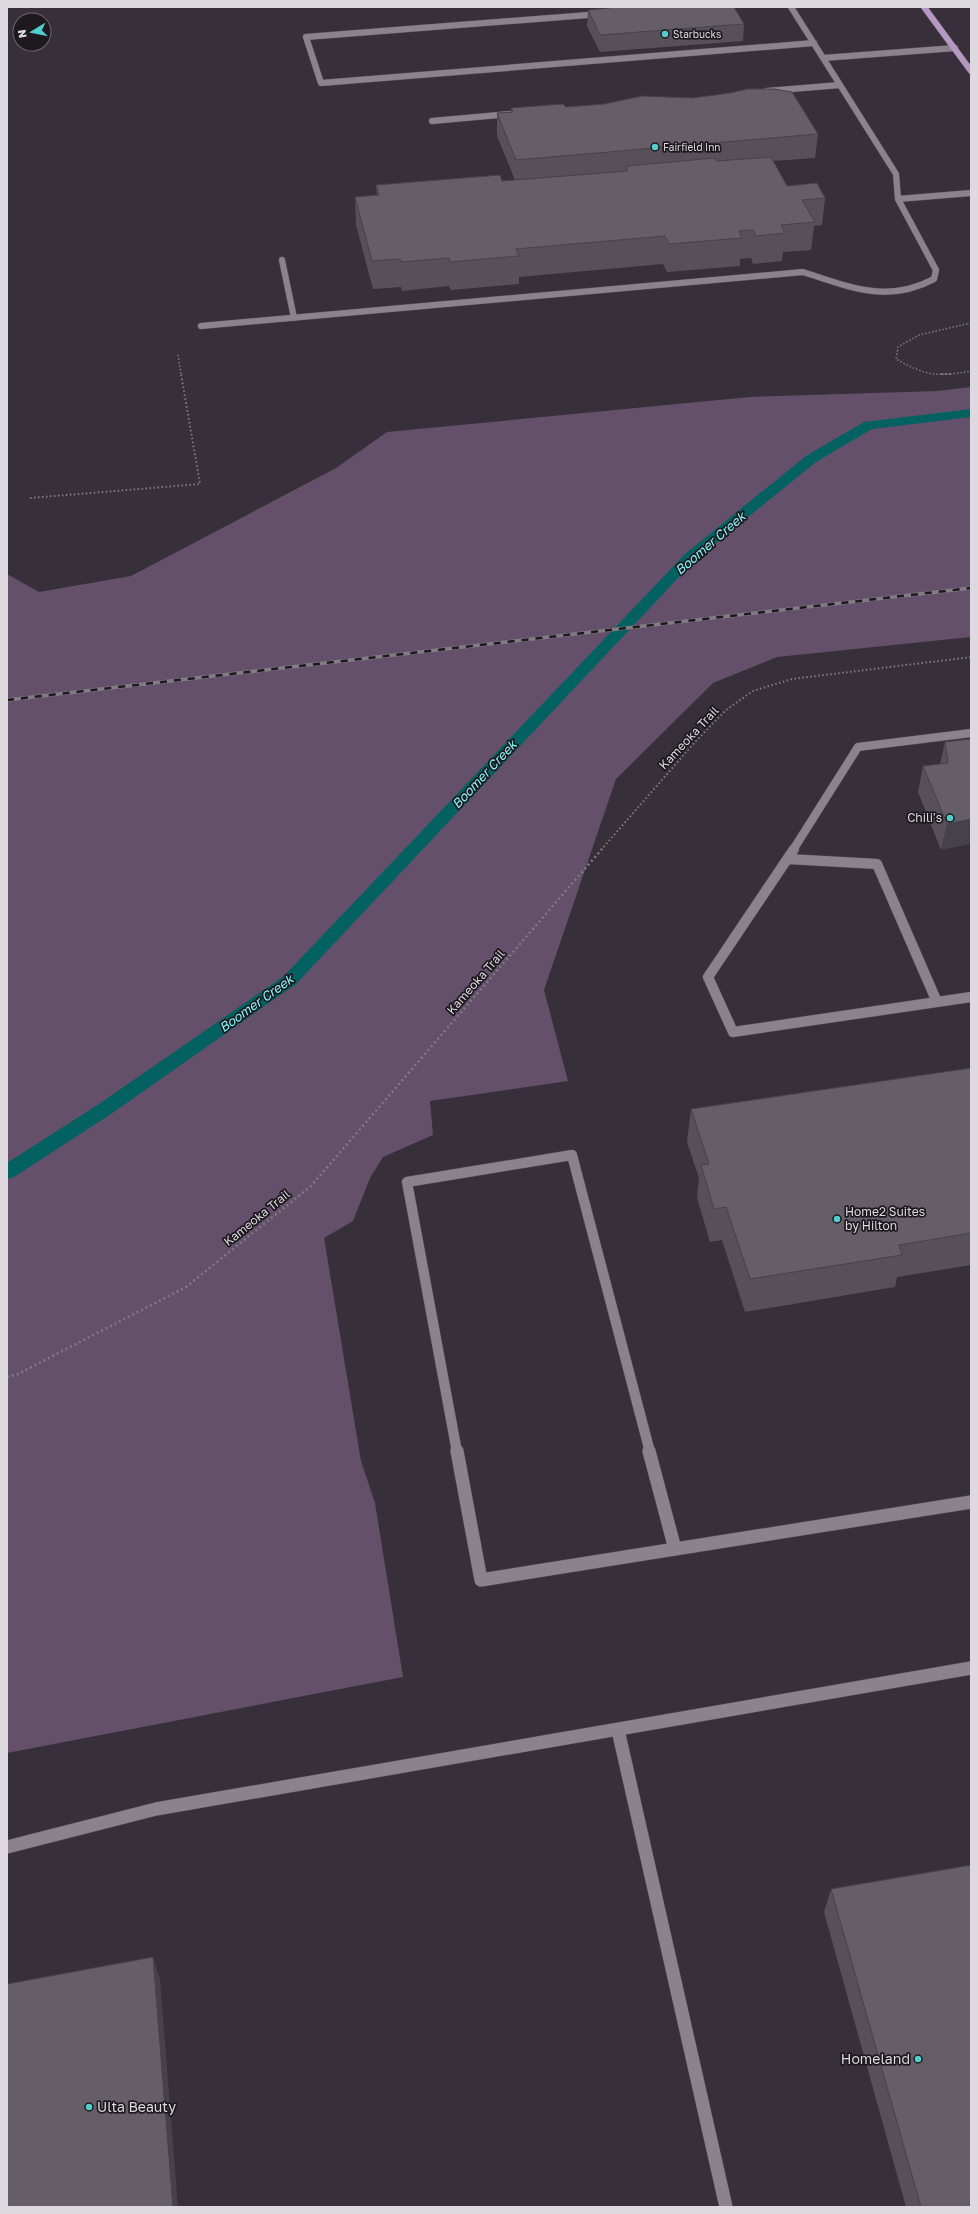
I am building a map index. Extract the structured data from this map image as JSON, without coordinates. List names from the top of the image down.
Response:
{
  "streets": {
    "path": ["Kameoka Trail"]
  },
  "water": ["Boomer Creek"],
  "places": [
    "Starbucks",
    "Fairfield Inn",
    "Chili's",
    "Home2 Suites by Hilton",
    "Homeland",
    "Ulta Beauty"
  ],
  "north": "left"
}
